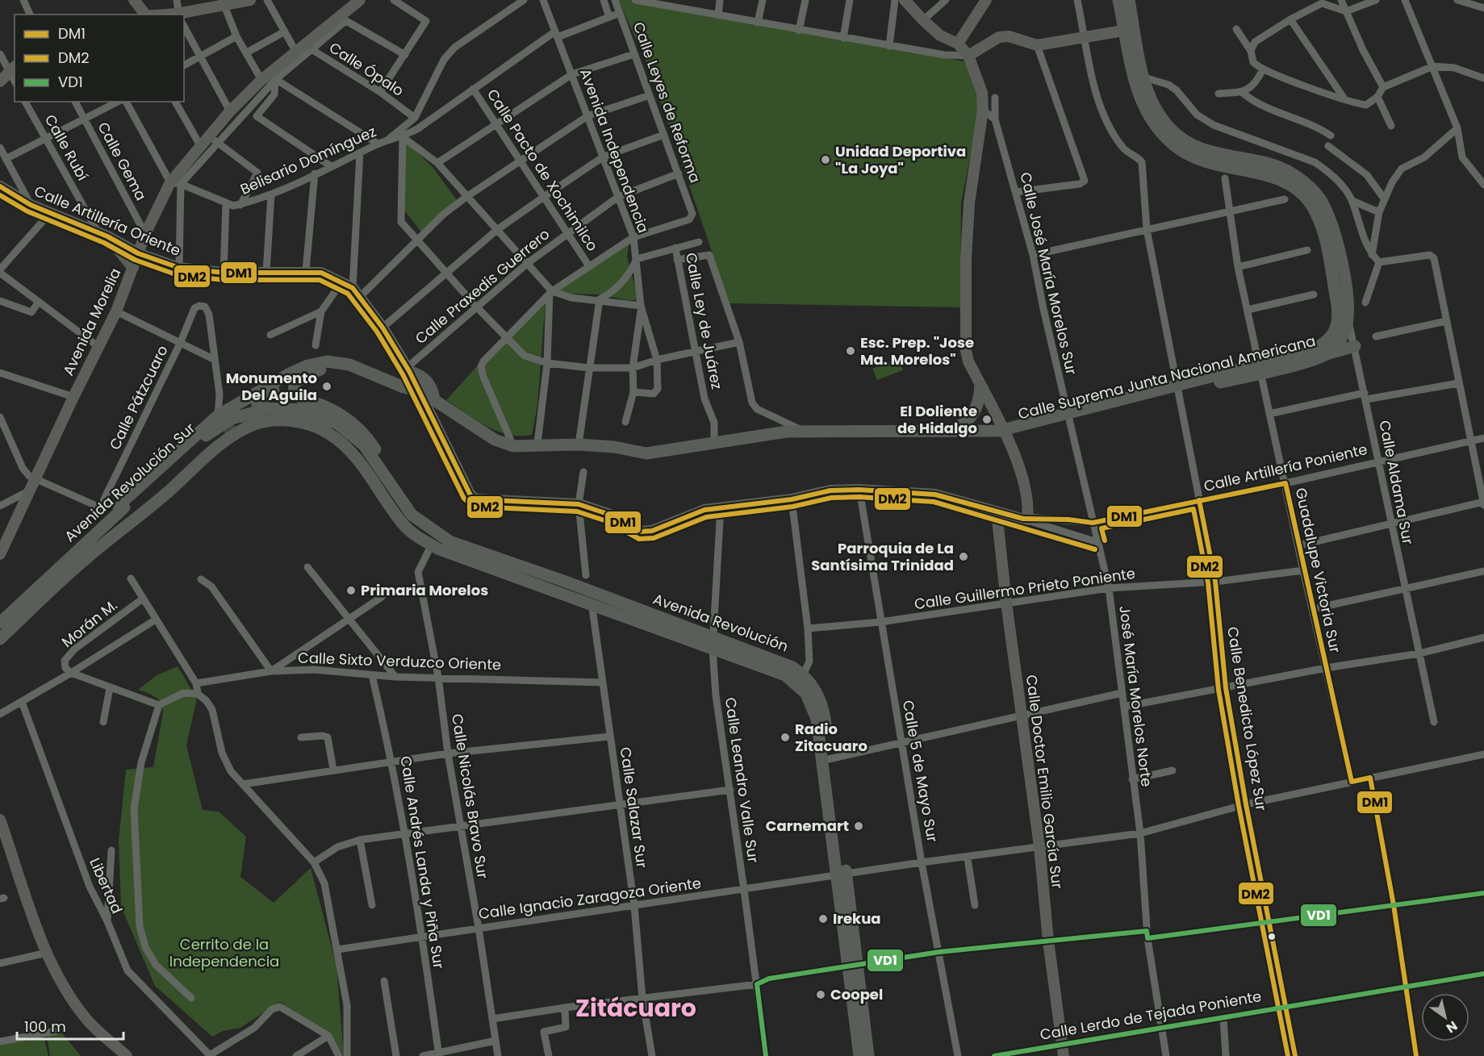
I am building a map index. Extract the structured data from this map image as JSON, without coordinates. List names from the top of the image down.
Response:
{
  "streets": {
    "main road": ["Calle Suprema Junta Nacional Americana", "Avenida Revolución Sur", "Avenida Revolución"],
    "street": [
      "Calle Ópalo",
      "Calle Leyes de Reforma",
      "Calle Rubí",
      "Avenida Independencia",
      "Belisario Domínguez",
      "Calle Gema",
      "Calle Pacto de Xochimilco",
      "Calle Artillería Oriente",
      "Calle José María Morelos Sur",
      "Calle Praxedis Guerrero",
      "Calle Ley de Juárez",
      "Avenida Morelia",
      "Calle Pátzcuaro",
      "Calle Artillería Poniente",
      "Calle Aldama Sur",
      "Guadalupe Victoria Sur",
      "Calle Guillermo Prieto Poniente",
      "Morán M.",
      "Calle Sixto Verduzco Oriente",
      "José María Morelos Norte",
      "Calle Benedicto López Sur",
      "Calle 5 de Mayo Sur",
      "Calle Leandro Valle Sur",
      "Calle Doctor Emilio García Sur",
      "Calle Nicolás Bravo Sur",
      "Calle Salazar Sur",
      "Calle Andrés Landa y Piña Sur",
      "Libertad",
      "Calle Ignacio Zaragoza Oriente",
      "Calle Lerdo de Tejada Poniente"
    ]
  },
  "crossings": [
    ["Calle Ópalo", "Avenida Morelia"],
    ["Calle Leyes de Reforma", "Avenida Independencia"],
    ["Calle Leyes de Reforma", "Calle Praxedis Guerrero"],
    ["Calle Rubí", "Calle Artillería Oriente"],
    ["Avenida Independencia", "Calle Praxedis Guerrero"],
    ["Belisario Domínguez", "Avenida Morelia"],
    ["Calle Gema", "Avenida Morelia"],
    ["Calle Pacto de Xochimilco", "Calle Praxedis Guerrero"],
    ["Calle Artillería Oriente", "Calle Praxedis Guerrero"],
    ["Calle Artillería Oriente", "Avenida Morelia"],
    ["Calle Artillería Oriente", "Calle Artillería Poniente"],
    ["Calle Artillería Oriente", "José María Morelos Norte"],
    ["Calle Artillería Oriente", "Calle 5 de Mayo Sur"],
    ["Calle Artillería Oriente", "Calle Leandro Valle Sur"],
    ["Calle Artillería Oriente", "Calle Doctor Emilio García Sur"],
    ["Calle José María Morelos Sur", "Calle Suprema Junta Nacional Americana"],
    ["Calle José María Morelos Sur", "José María Morelos Norte"],
    ["Calle Ley de Juárez", "Calle Suprema Junta Nacional Americana"],
    ["Avenida Morelia", "Calle Pátzcuaro"],
    ["Calle Suprema Junta Nacional Americana", "Calle Aldama Sur"],
    ["Calle Suprema Junta Nacional Americana", "Guadalupe Victoria Sur"],
    ["Calle Suprema Junta Nacional Americana", "José María Morelos Norte"],
    ["Calle Suprema Junta Nacional Americana", "Calle Benedicto López Sur"],
    ["Calle Artillería Poniente", "Calle Aldama Sur"],
    ["Calle Artillería Poniente", "Guadalupe Victoria Sur"],
    ["Calle Artillería Poniente", "José María Morelos Norte"],
    ["Calle Artillería Poniente", "Calle Benedicto López Sur"],
    ["Avenida Revolución Sur", "Avenida Revolución"],
    ["Guadalupe Victoria Sur", "Calle Guillermo Prieto Poniente"],
    ["Guadalupe Victoria Sur", "Calle Ignacio Zaragoza Oriente"],
    ["Calle Guillermo Prieto Poniente", "José María Morelos Norte"],
    ["Calle Guillermo Prieto Poniente", "Calle Benedicto López Sur"],
    ["Calle Guillermo Prieto Poniente", "Calle 5 de Mayo Sur"],
    ["Calle Guillermo Prieto Poniente", "Calle Doctor Emilio García Sur"],
    ["Avenida Revolución", "Calle Leandro Valle Sur"],
    ["Avenida Revolución", "Calle Nicolás Bravo Sur"],
    ["Avenida Revolución", "Calle Salazar Sur"],
    ["Avenida Revolución", "Calle Ignacio Zaragoza Oriente"],
    ["Calle Sixto Verduzco Oriente", "Calle Nicolás Bravo Sur"],
    ["Calle Sixto Verduzco Oriente", "Calle Salazar Sur"],
    ["Calle Sixto Verduzco Oriente", "Calle Andrés Landa y Piña Sur"],
    ["José María Morelos Norte", "Calle Ignacio Zaragoza Oriente"],
    ["Calle Benedicto López Sur", "Calle Ignacio Zaragoza Oriente"],
    ["Calle Benedicto López Sur", "Calle Lerdo de Tejada Poniente"],
    ["Calle 5 de Mayo Sur", "Calle Ignacio Zaragoza Oriente"],
    ["Calle Leandro Valle Sur", "Calle Ignacio Zaragoza Oriente"],
    ["Calle Doctor Emilio García Sur", "Calle Ignacio Zaragoza Oriente"],
    ["Calle Doctor Emilio García Sur", "Calle Lerdo de Tejada Poniente"],
    ["Calle Nicolás Bravo Sur", "Calle Ignacio Zaragoza Oriente"],
    ["Calle Salazar Sur", "Calle Ignacio Zaragoza Oriente"],
    ["Calle Andrés Landa y Piña Sur", "Calle Ignacio Zaragoza Oriente"]
  ],
  "districts": ["Zitácuaro"],
  "parks": ["Cerrito de la Independencia"],
  "places": [
    "Unidad Deportiva \"La Joya\"",
    "Esc. Prep. \"Jose Ma. Morelos\"",
    "Monumento Del Aguila",
    "El Doliente de Hidalgo",
    "Parroquia de La Santísima Trinidad",
    "Primaria Morelos",
    "Radio Zitacuaro",
    "Carnemart",
    "Irekua",
    "Coopel"
  ],
  "lines": ["transit line DM1", "transit line DM2", "transit line VD1"],
  "legend": ["DM1", "DM2", "VD1"],
  "scale_bar": "100 m",
  "north": "bottom right"
}
